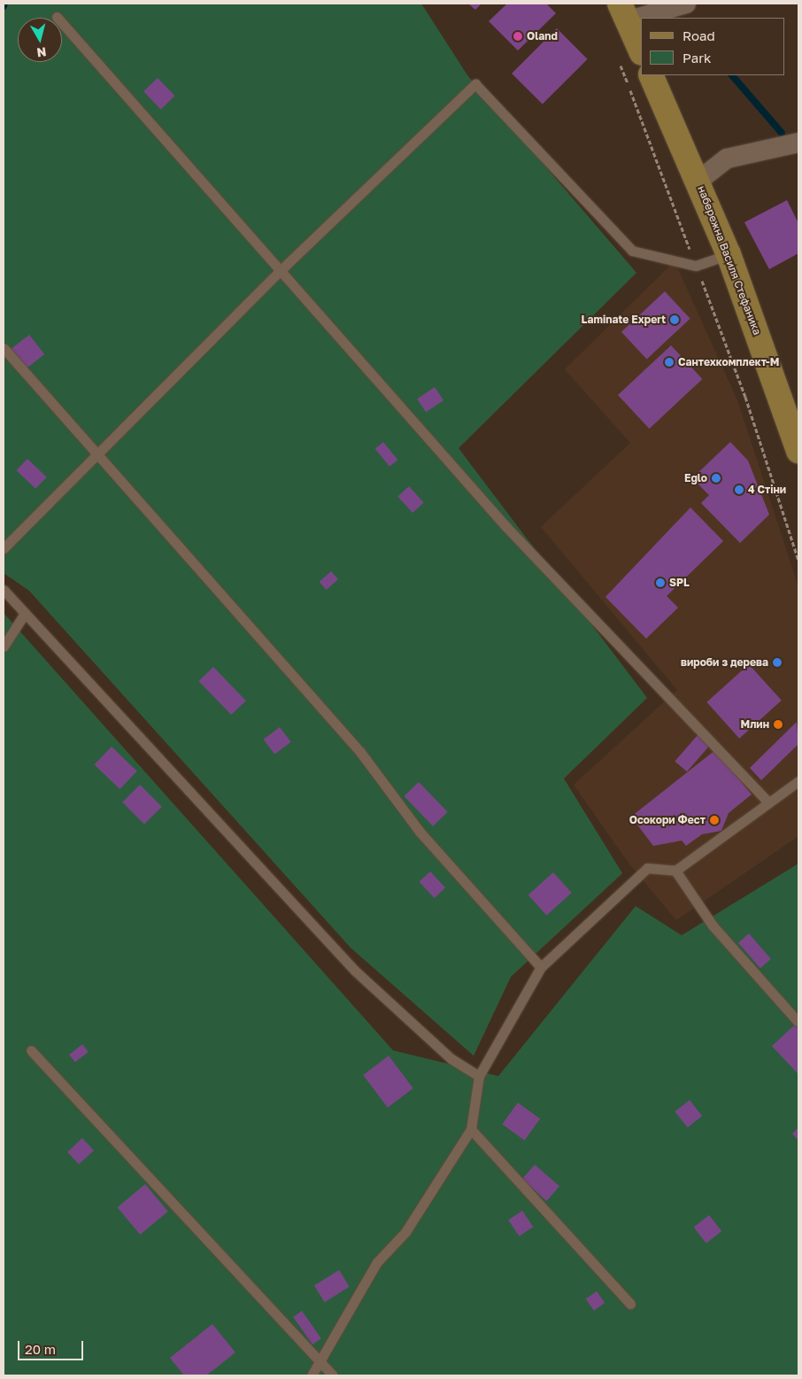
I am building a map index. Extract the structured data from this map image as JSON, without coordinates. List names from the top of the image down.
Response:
{
  "streets": {
    "main road": ["набережна Василя Стефаника"]
  },
  "places": [
    "Oland",
    "Laminate Expert",
    "Сантехкомплект-М",
    "Eglo",
    "4 Стіни",
    "SPL",
    "вироби з дерева",
    "Млин",
    "Осокори Фест"
  ],
  "legend": ["Road", "Park"],
  "scale_bar": "20 m",
  "north": "bottom"
}
